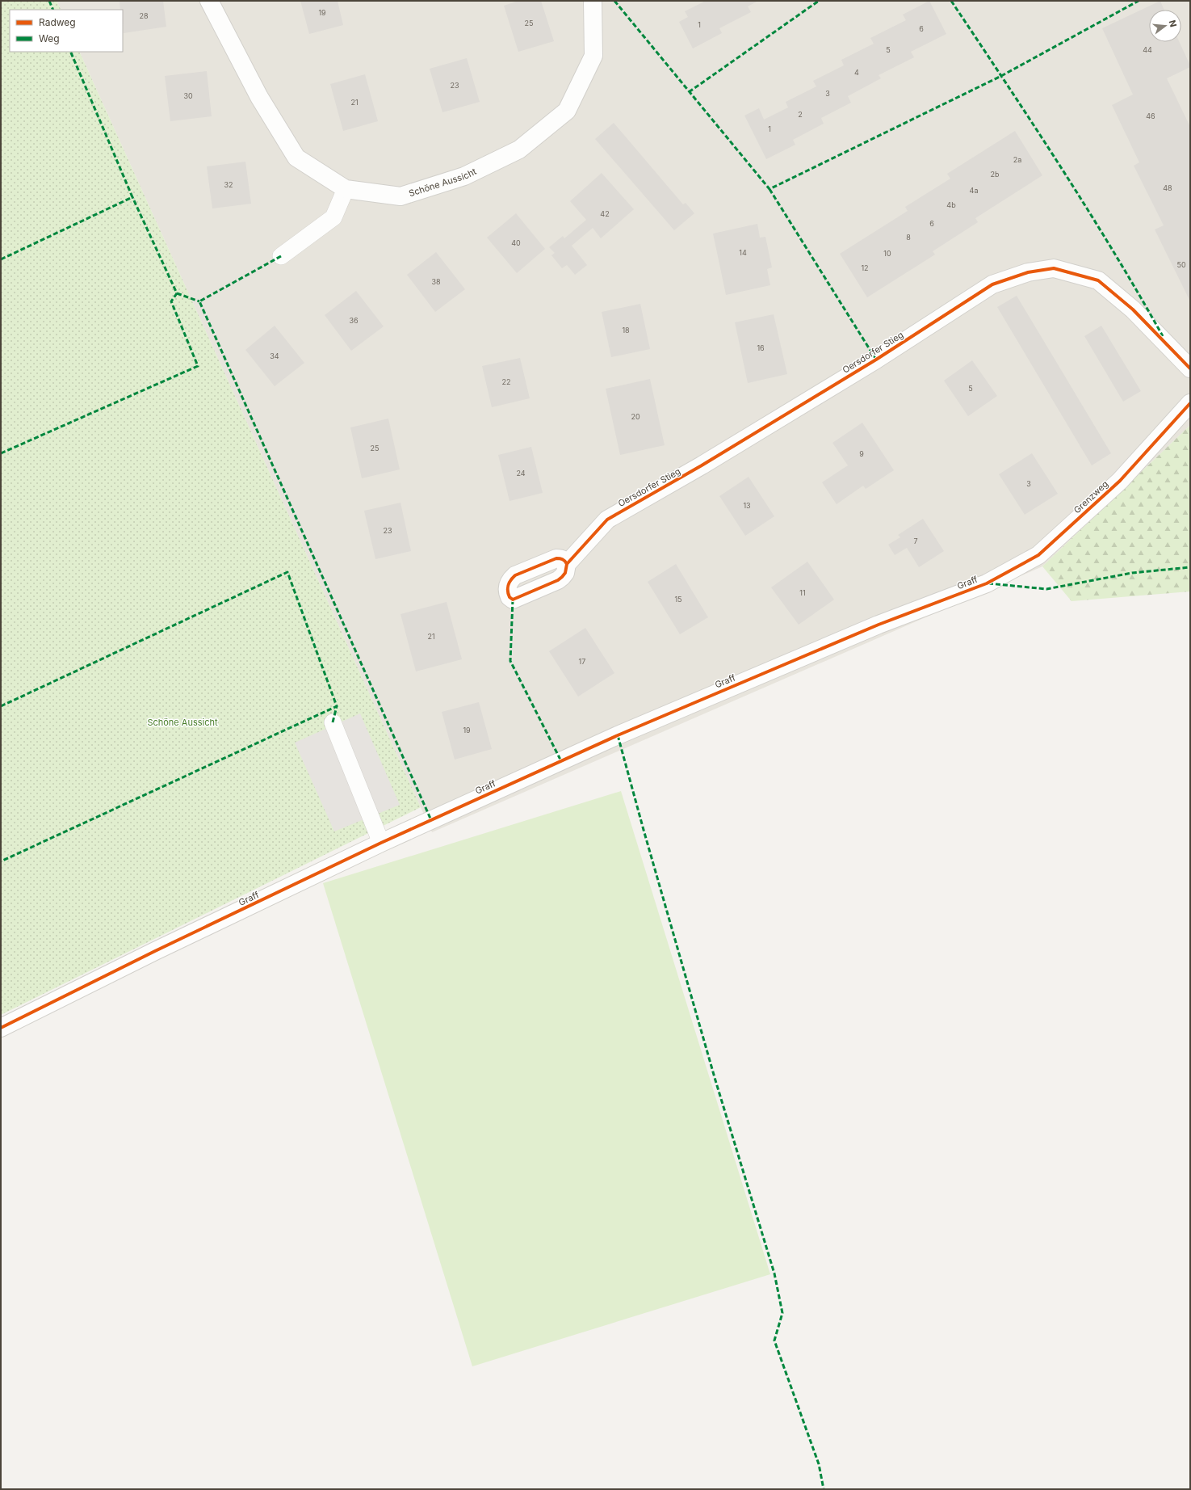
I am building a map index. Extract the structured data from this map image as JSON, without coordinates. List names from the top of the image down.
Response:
{
  "streets": {
    "street": [
      "Schöne Aussicht",
      "Oersdorfer Stieg",
      "Grenzweg",
      "Graff"
    ]
  },
  "crossings": [
    ["Grenzweg", "Graff"]
  ],
  "parks": ["Schöne Aussicht"],
  "house_numbers": [
    "19",
    "28",
    "25",
    "1",
    "6",
    "5",
    "44",
    "4",
    "23",
    "3",
    "30",
    "21",
    "2",
    "46",
    "1",
    "2a",
    "2b",
    "32",
    "48",
    "4a",
    "4b",
    "42",
    "6",
    "8",
    "40",
    "14",
    "10",
    "50",
    "12",
    "38",
    "36",
    "18",
    "16",
    "34",
    "22",
    "5",
    "20",
    "25",
    "9",
    "24",
    "3",
    "13",
    "23",
    "7",
    "11",
    "15",
    "21",
    "17",
    "19"
  ],
  "legend": ["Radweg", "Weg"],
  "north": "right"
}
